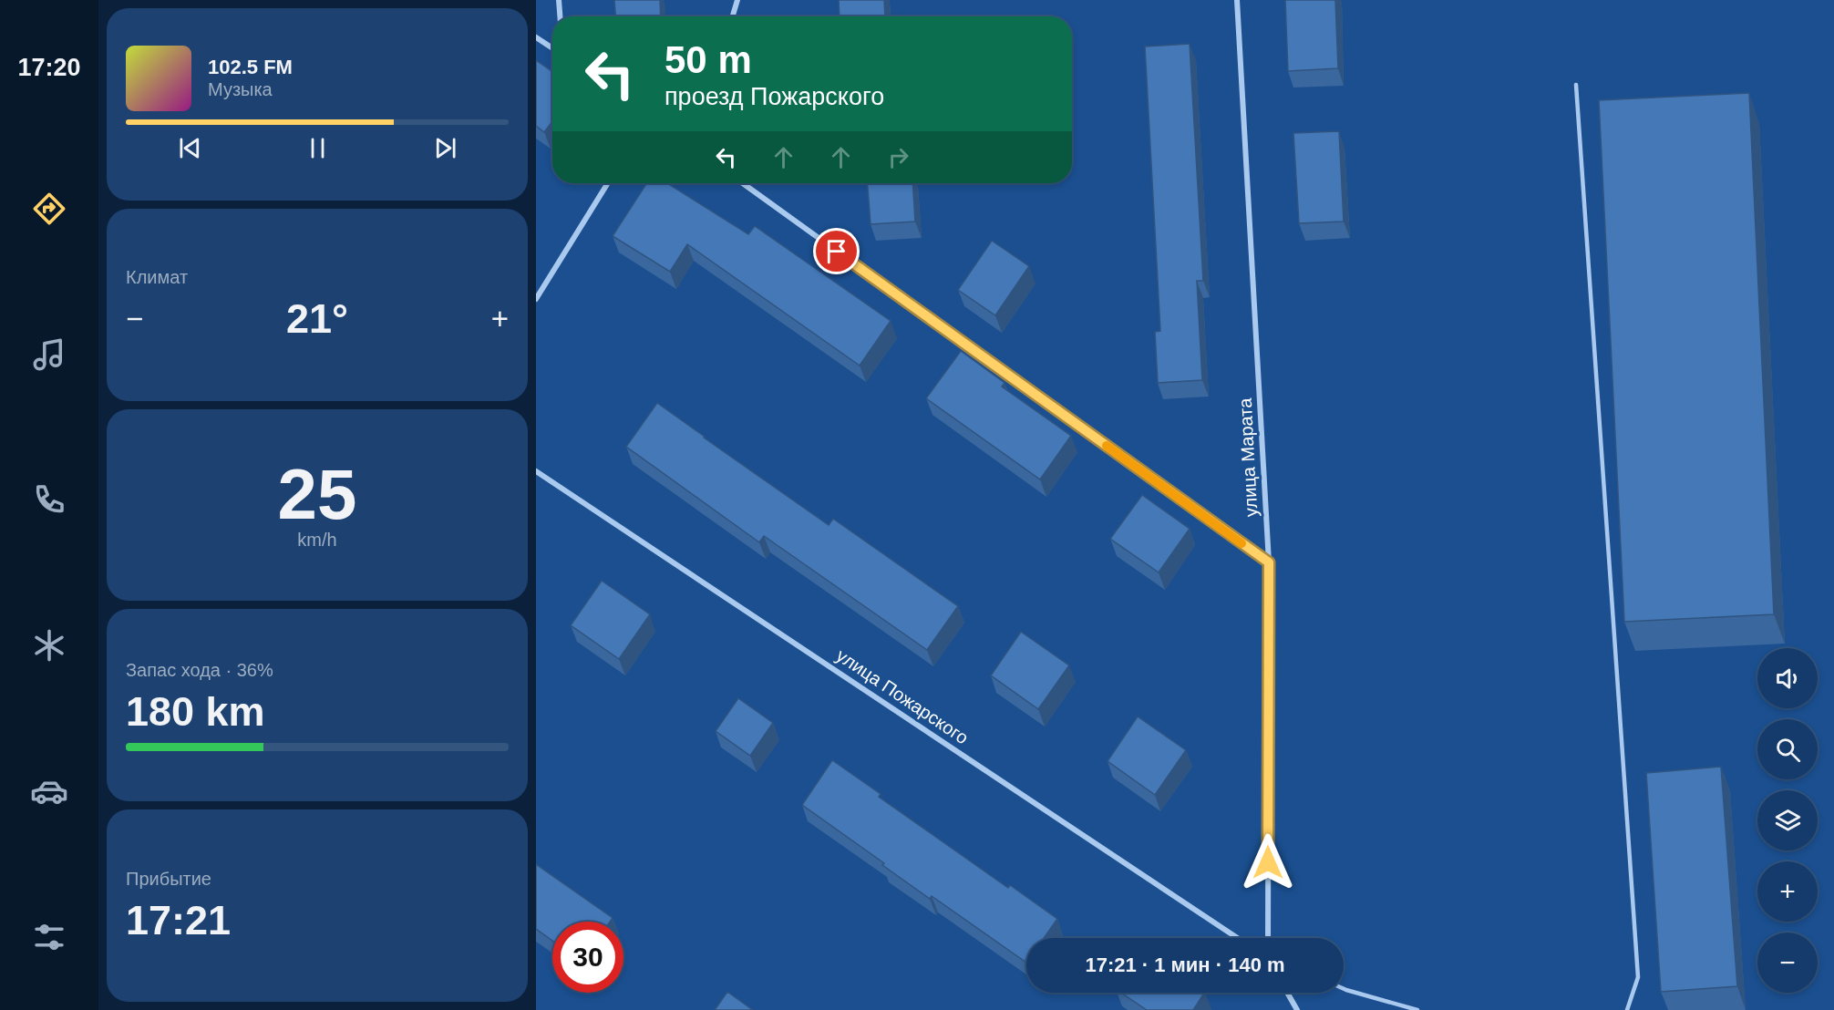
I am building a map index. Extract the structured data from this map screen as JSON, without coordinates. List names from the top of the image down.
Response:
{
  "streets": {
    "street": ["улица Марата", "улица Пожарского"]
  },
  "page": {
    "tabs": "17:20",
    "turn": ["50 m", "проезд Пожарского"],
    "song": ["102.5 FM", "Музыка"],
    "tile": [
      "Климат",
      ["25", "km/h"],
      ["Запас хода · 36%", "180 km"],
      ["Прибытие", "17:21"]
    ],
    "heat": ["−", "21°", "+"],
    "map_buttons": ["+", "−"],
    "limit": "30",
    "trip": "17:21 · 1 мин · 140 m"
  }
}
